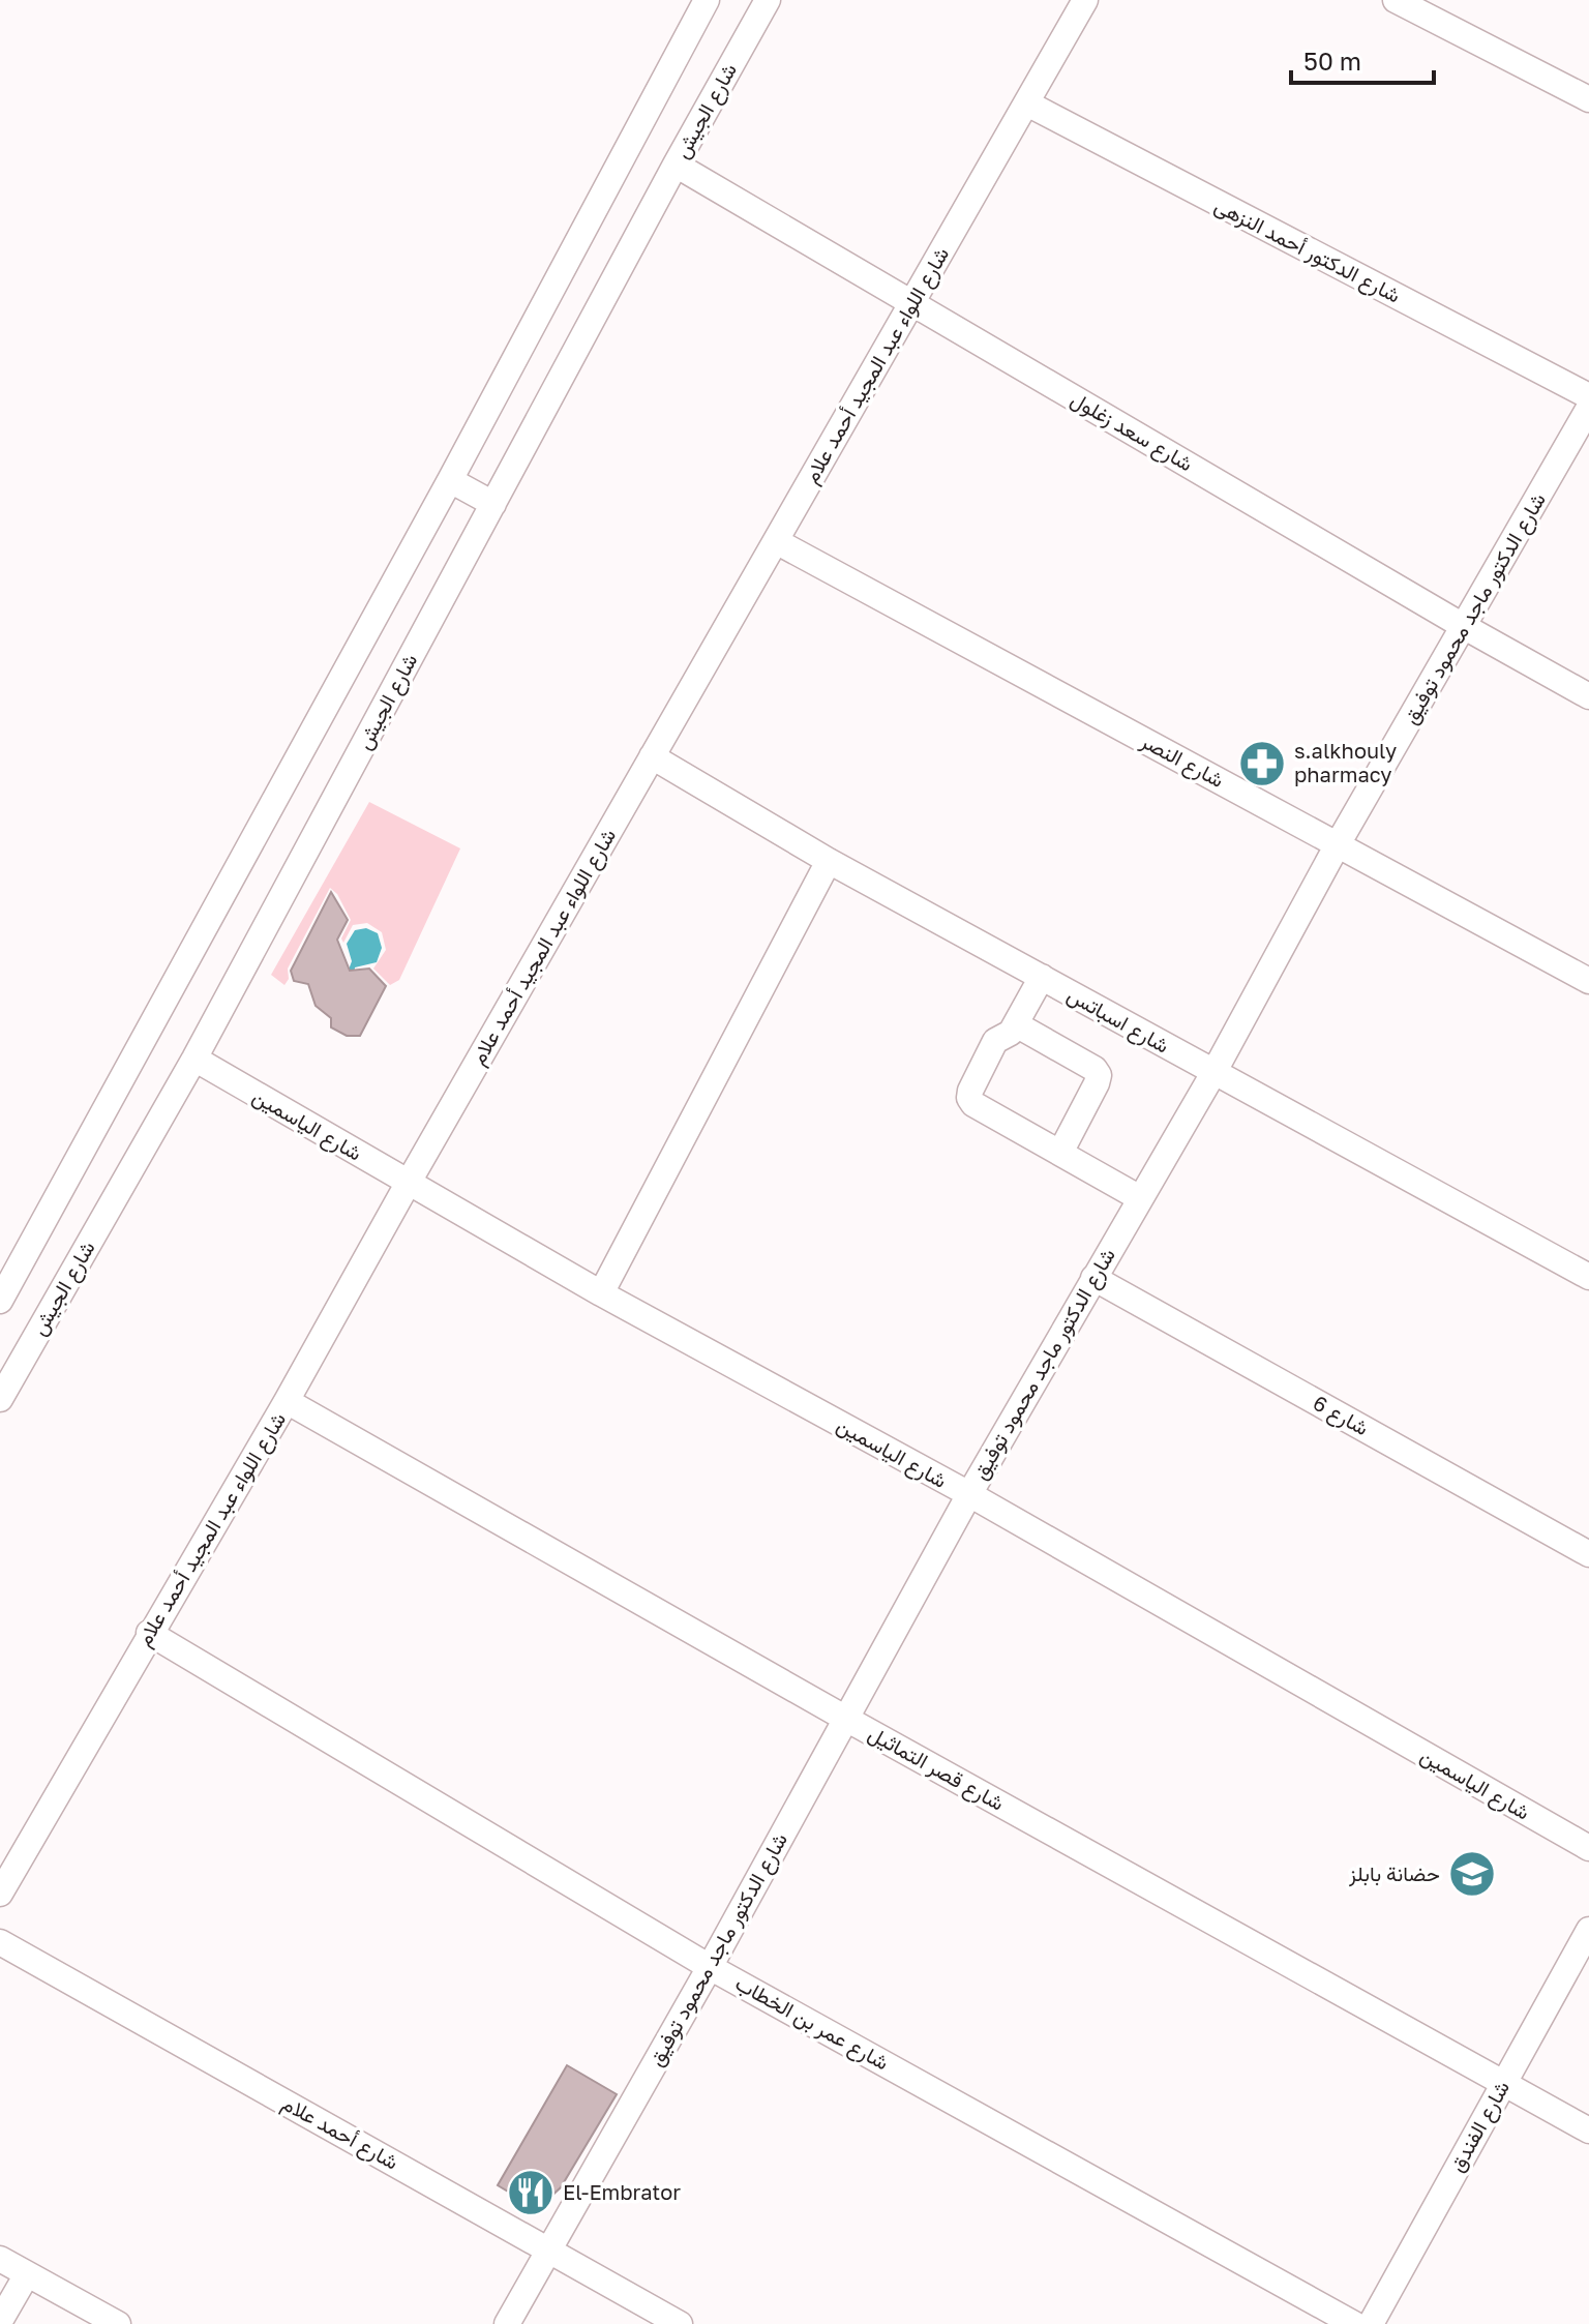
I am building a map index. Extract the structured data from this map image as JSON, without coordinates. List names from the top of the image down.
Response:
{
  "streets": {
    "street": [
      "شارع الجيش",
      "شارع الدكتور أحمد النزهى",
      "شارع اللواء عبد المجيد أحمد علام",
      "شارع سعد زغلول",
      "شارع الدكتور ماجد محمود توفيق",
      "شارع النصر",
      "شارع اسباتس",
      "شارع الياسمين",
      "شارع 6",
      "شارع قصر التماثيل",
      "شارع عمر بن الخطاب",
      "شارع الفندق",
      "شارع أحمد علام"
    ]
  },
  "crossings": [
    ["شارع الجيش", "شارع سعد زغلول"],
    ["شارع الجيش", "شارع الياسمين"],
    ["شارع الدكتور أحمد النزهى", "شارع اللواء عبد المجيد أحمد علام"],
    ["شارع اللواء عبد المجيد أحمد علام", "شارع سعد زغلول"],
    ["شارع اللواء عبد المجيد أحمد علام", "شارع النصر"],
    ["شارع اللواء عبد المجيد أحمد علام", "شارع اسباتس"],
    ["شارع اللواء عبد المجيد أحمد علام", "شارع الياسمين"],
    ["شارع اللواء عبد المجيد أحمد علام", "شارع قصر التماثيل"],
    ["شارع اللواء عبد المجيد أحمد علام", "شارع عمر بن الخطاب"],
    ["شارع سعد زغلول", "شارع الدكتور ماجد محمود توفيق"],
    ["شارع الدكتور ماجد محمود توفيق", "شارع النصر"],
    ["شارع الدكتور ماجد محمود توفيق", "شارع اسباتس"],
    ["شارع الدكتور ماجد محمود توفيق", "شارع الياسمين"],
    ["شارع الدكتور ماجد محمود توفيق", "شارع 6"],
    ["شارع الدكتور ماجد محمود توفيق", "شارع قصر التماثيل"],
    ["شارع الدكتور ماجد محمود توفيق", "شارع عمر بن الخطاب"],
    ["شارع الدكتور ماجد محمود توفيق", "شارع أحمد علام"],
    ["شارع قصر التماثيل", "شارع الفندق"]
  ],
  "places": {
    "pharmacy": ["s.alkhouly pharmacy"],
    "school or university": ["حضانة بابلز"],
    "restaurant": ["El-Embrator"]
  },
  "scale_bar": "50 m"
}
